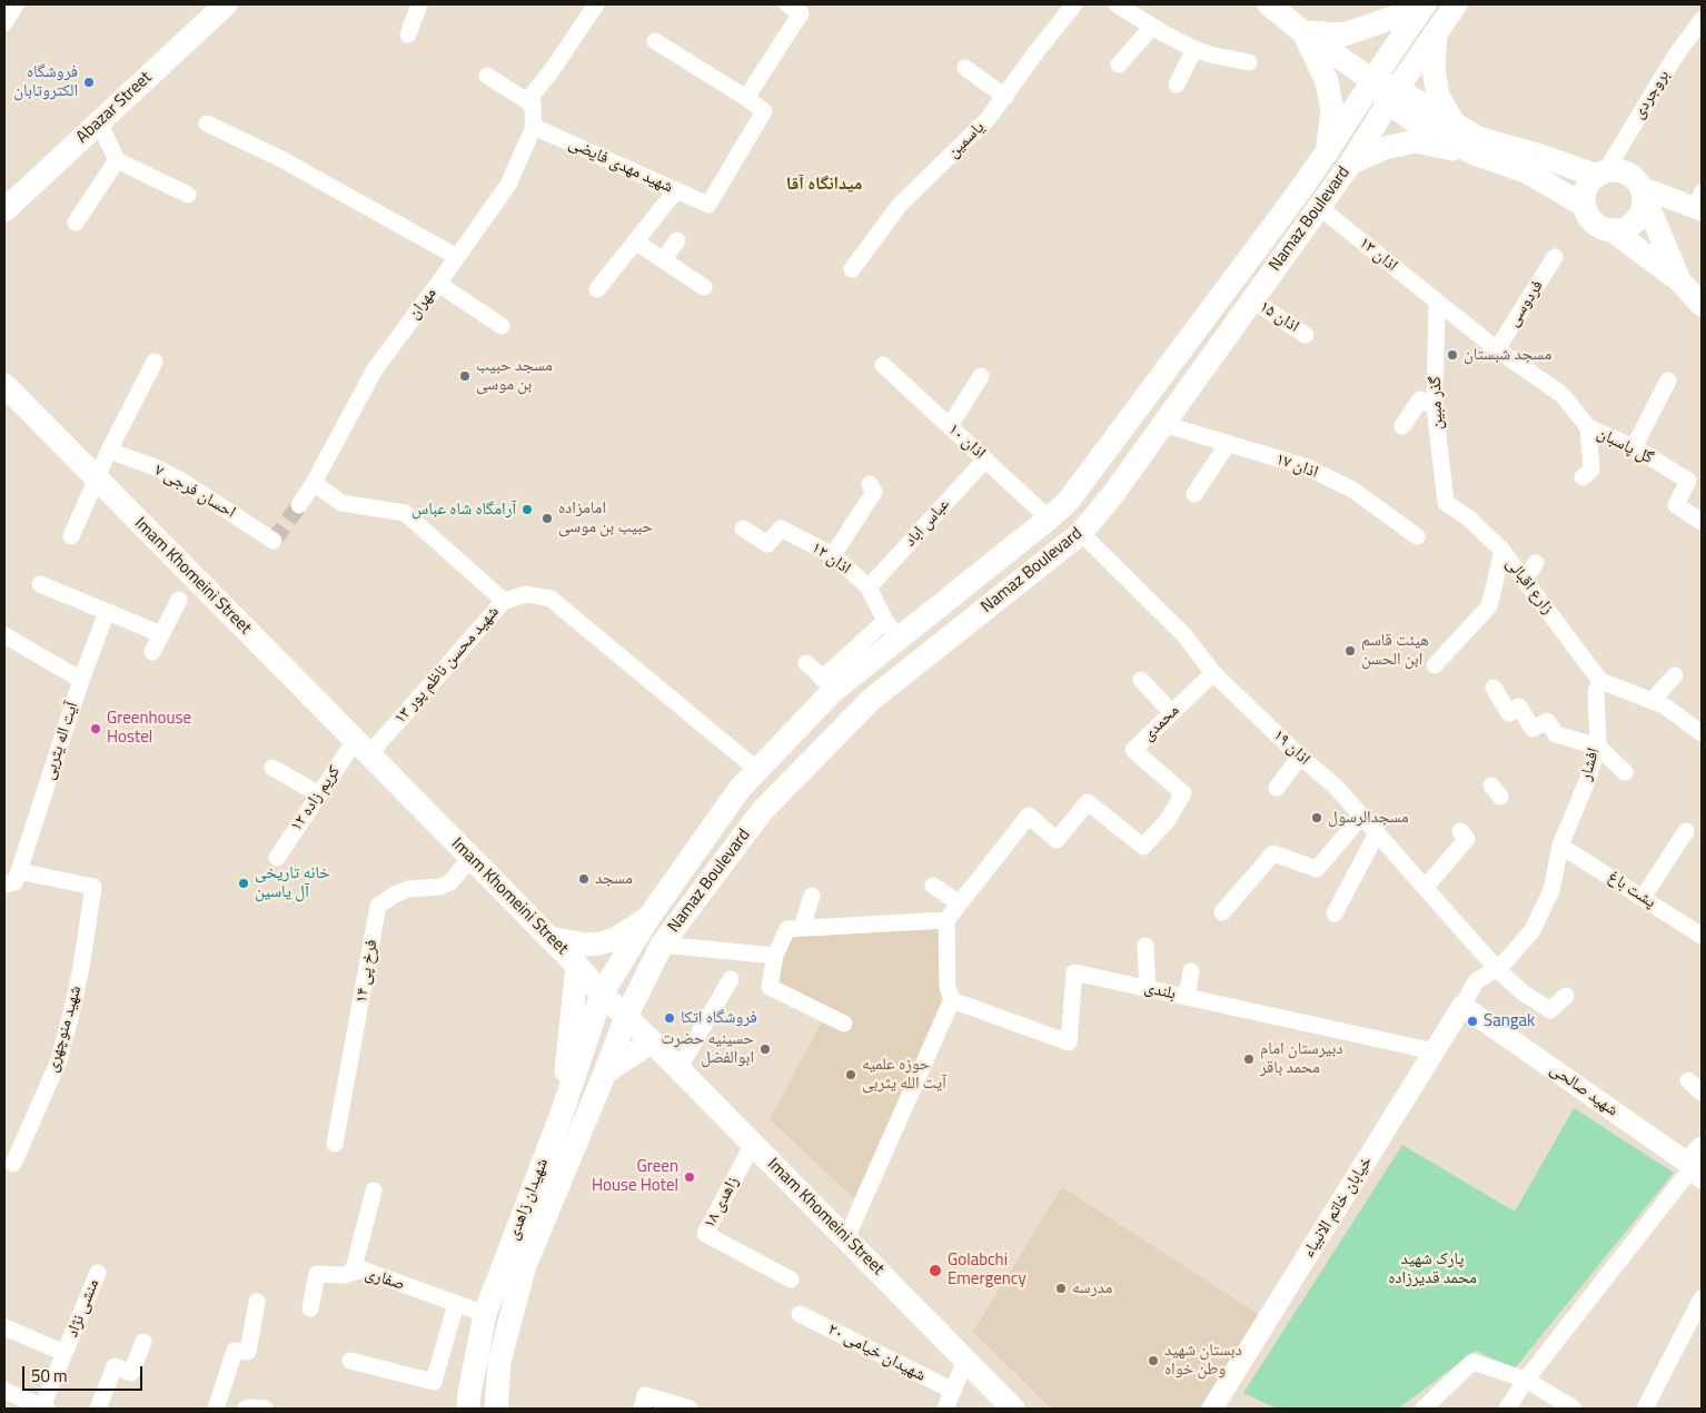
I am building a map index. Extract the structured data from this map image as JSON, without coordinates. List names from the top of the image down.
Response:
{
  "streets": {
    "main road": [
      "Abazar Street",
      "Namaz Boulevard",
      "Imam Khomeini Street",
      "شهیدان زاهدی"
    ],
    "street": [
      "بروجردی",
      "یاسمین",
      "شهید مهدی فایضی",
      "اذان ۱۳",
      "مهران",
      "فردوسی",
      "اذان ۱۵",
      "گذر مبین",
      "اذان ۱۰",
      "گل پاسبان",
      "اذان ۱۷",
      "احسان فرجی ۷",
      "عباس اباد",
      "اذان ۱۲",
      "زارع اقبالی",
      "شهید محسن ناظم پور ۱۳",
      "محمدی",
      "آیت اله یثربی",
      "اذان ۱۹",
      "افشار",
      "کریم زاده ۱۲",
      "پشت باغ",
      "فرخ پی ۱۴",
      "بلندی",
      "شهید منوچهری",
      "شهید صالحی",
      "زاهدی ۱۸",
      "خیابان خاتم الانبیاء",
      "صفاری",
      "منشی نژاد",
      "شهیدان خیامی ۲۰"
    ]
  },
  "crossings": [
    ["شهید مهدی فایضی", "مهران"],
    ["Namaz Boulevard", "اذان ۱۳"],
    ["Namaz Boulevard", "اذان ۱۵"],
    ["Namaz Boulevard", "اذان ۱۰"],
    ["Namaz Boulevard", "اذان ۱۷"],
    ["Namaz Boulevard", "اذان ۱۲"],
    ["Namaz Boulevard", "Imam Khomeini Street"],
    ["Namaz Boulevard", "اذان ۱۹"],
    ["Namaz Boulevard", "شهیدان زاهدی"],
    ["اذان ۱۳", "گذر مبین"],
    ["اذان ۱۳", "گل پاسبان"],
    ["مهران", "شهید محسن ناظم پور ۱۳"],
    ["فردوسی", "گل پاسبان"],
    ["گذر مبین", "گل پاسبان"],
    ["گذر مبین", "زارع اقبالی"],
    ["اذان ۱۰", "عباس اباد"],
    ["عباس اباد", "اذان ۱۲"],
    ["Imam Khomeini Street", "شهید محسن ناظم پور ۱۳"],
    ["Imam Khomeini Street", "کریم زاده ۱۲"],
    ["Imam Khomeini Street", "فرخ پی ۱۴"],
    ["Imam Khomeini Street", "شهیدان زاهدی"],
    ["Imam Khomeini Street", "زاهدی ۱۸"],
    ["زارع اقبالی", "افشار"],
    ["شهید محسن ناظم پور ۱۳", "کریم زاده ۱۲"],
    ["محمدی", "اذان ۱۹"],
    ["آیت اله یثربی", "شهید منوچهری"],
    ["اذان ۱۹", "افشار"],
    ["افشار", "پشت باغ"],
    ["افشار", "شهید صالحی"],
    ["افشار", "خیابان خاتم الانبیاء"],
    ["بلندی", "خیابان خاتم الانبیاء"],
    ["شهید صالحی", "خیابان خاتم الانبیاء"],
    ["شهیدان زاهدی", "صفاری"]
  ],
  "districts": ["میدانگاه آقا"],
  "parks": ["پارک شهید محمد قدیرزاده"],
  "places": [
    "فروشگاه الکتروتابان",
    "مسجد شبستان",
    "مسجد حبیب بن موسی",
    "آرامگاه شاه عباس",
    "امامزاده حبیب بن موسی",
    "هیئت قاسم ابن الحسن",
    "Greenhouse Hostel",
    "مسجدالرسول",
    "مسجد",
    "خانه تاریخی آل یاسین",
    "فروشگاه اتکا",
    "Sangak",
    "حسینیه حضرت ابوالفضل",
    "دبیرستان امام محمد باقر",
    "حوزه علمیه آیت الله یثربی",
    "Green House Hotel",
    "Golabchi Emergency",
    "مدرسه",
    "دبستان شهید وطن خواه"
  ],
  "scale_bar": "50 m"
}
